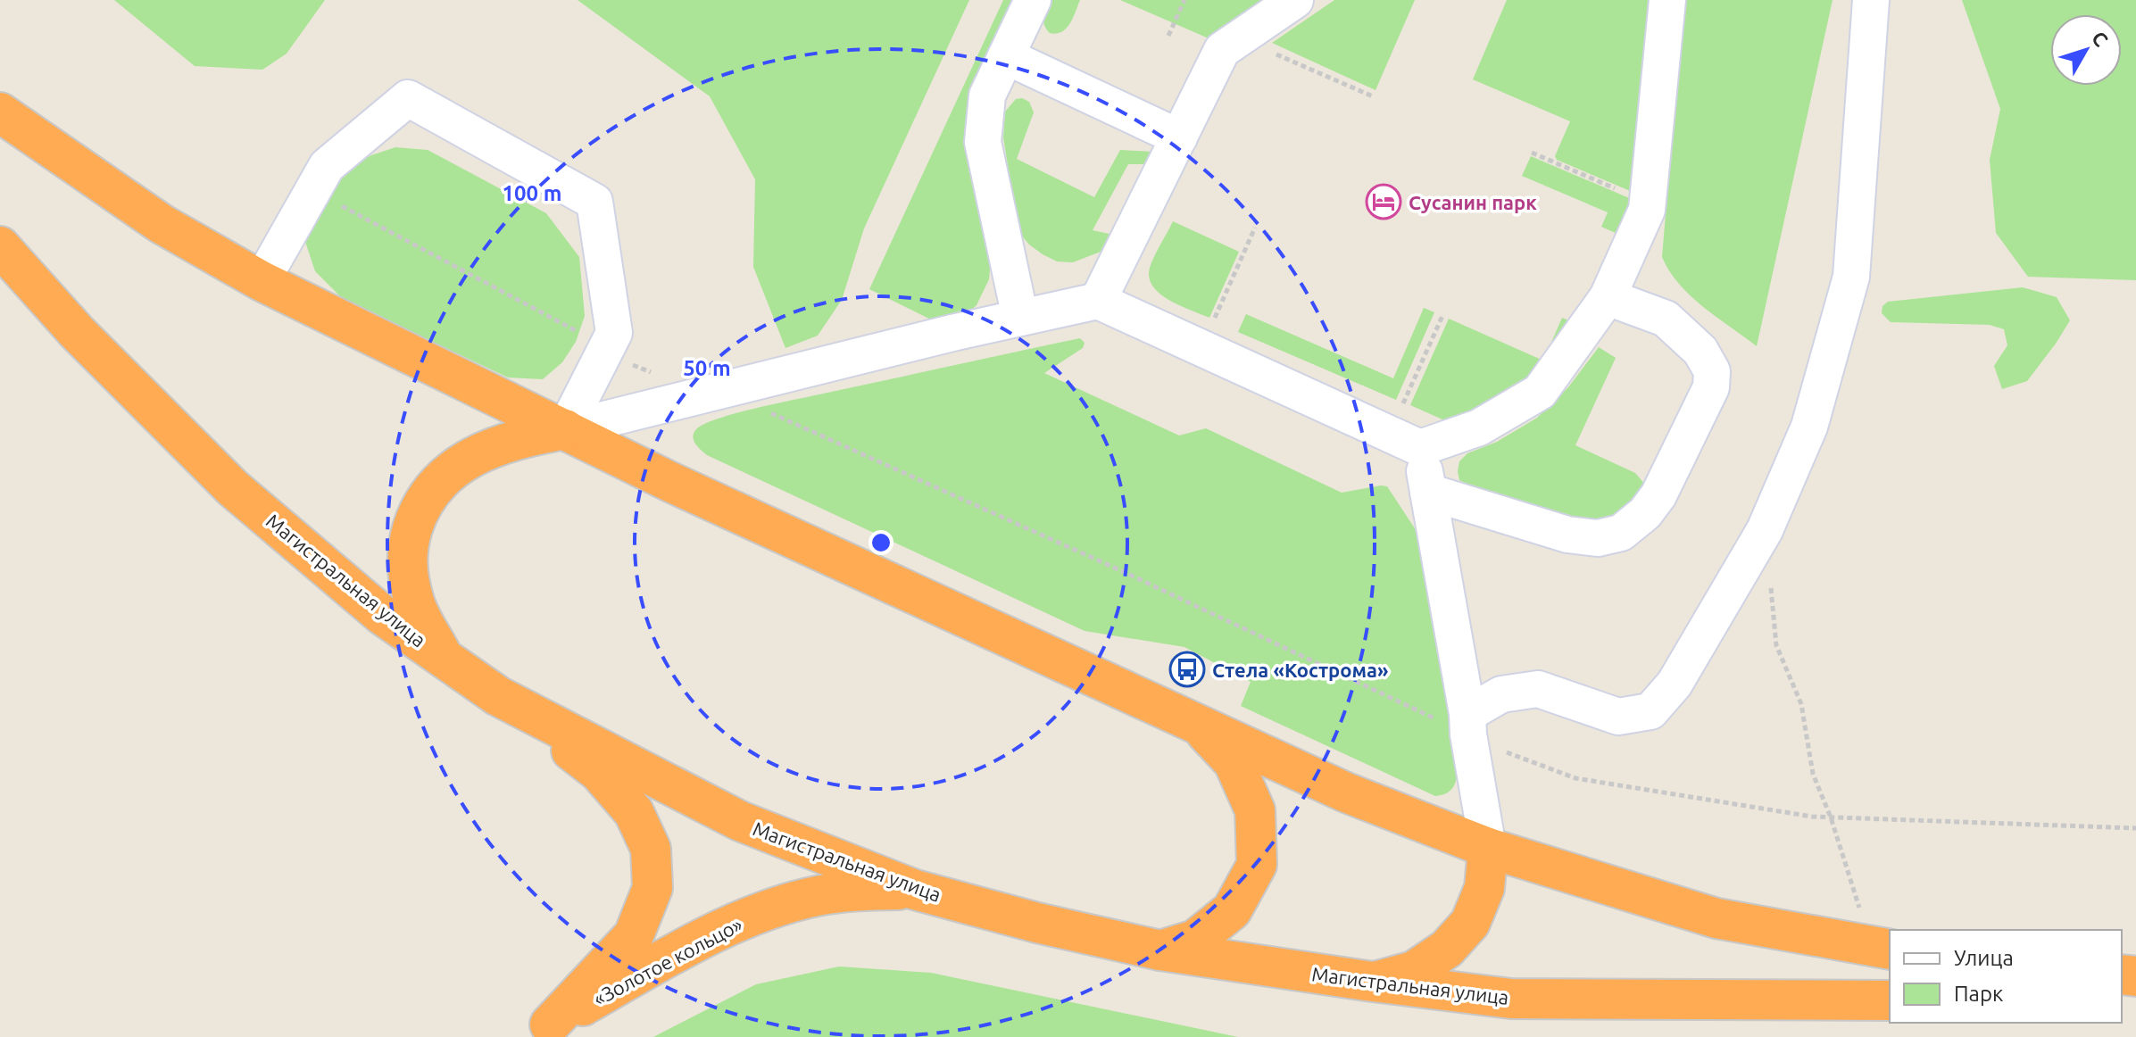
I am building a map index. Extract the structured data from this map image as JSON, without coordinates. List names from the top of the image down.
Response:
{
  "streets": {
    "highway": ["Магистральная улица", "«Золотое кольцо»"]
  },
  "crossings": [
    ["Магистральная улица", "«Золотое кольцо»"]
  ],
  "places": {
    "hotel": ["Сусанин парк"],
    "bus stop": ["Стела «Кострома»"]
  },
  "legend": ["Улица", "Парк"],
  "north": "top right",
  "rings": ["100 m", "50 m"]
}
